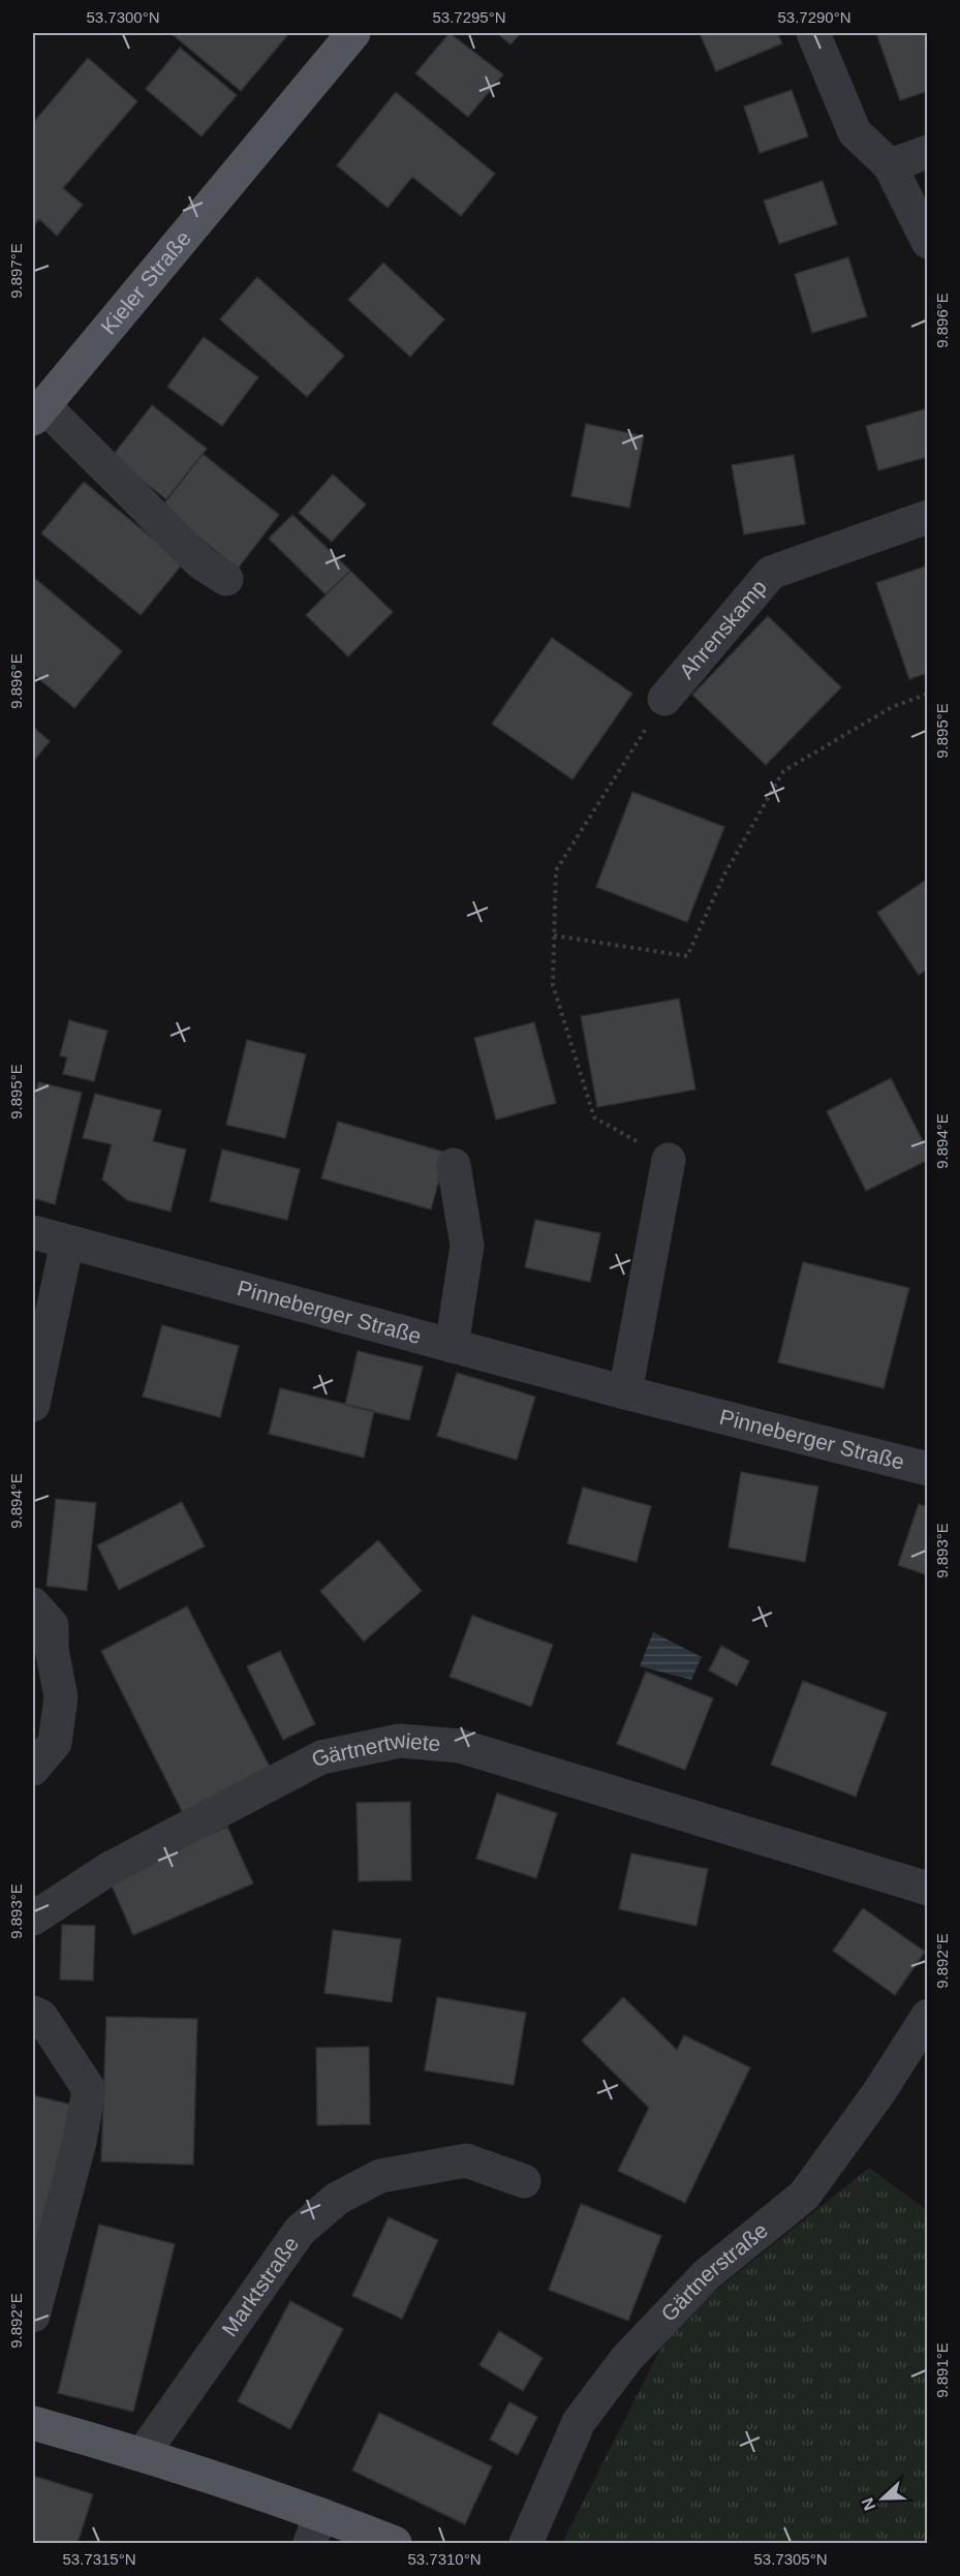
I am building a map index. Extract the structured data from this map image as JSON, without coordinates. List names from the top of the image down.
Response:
{
  "streets": {
    "main road": ["Kieler Straße"],
    "street": [
      "Ahrenskamp",
      "Pinneberger Straße",
      "Gärtnertwiete",
      "Gärtnerstraße",
      "Marktstraße"
    ]
  },
  "north": "left",
  "coordinates": [
    "53.7300°N",
    "53.7295°N",
    "53.7290°N",
    "9.897°E",
    "9.896°E",
    "9.895°E",
    "9.894°E",
    "9.893°E",
    "9.892°E",
    "9.891°E",
    "53.7315°N",
    "53.7310°N",
    "53.7305°N"
  ]
}
